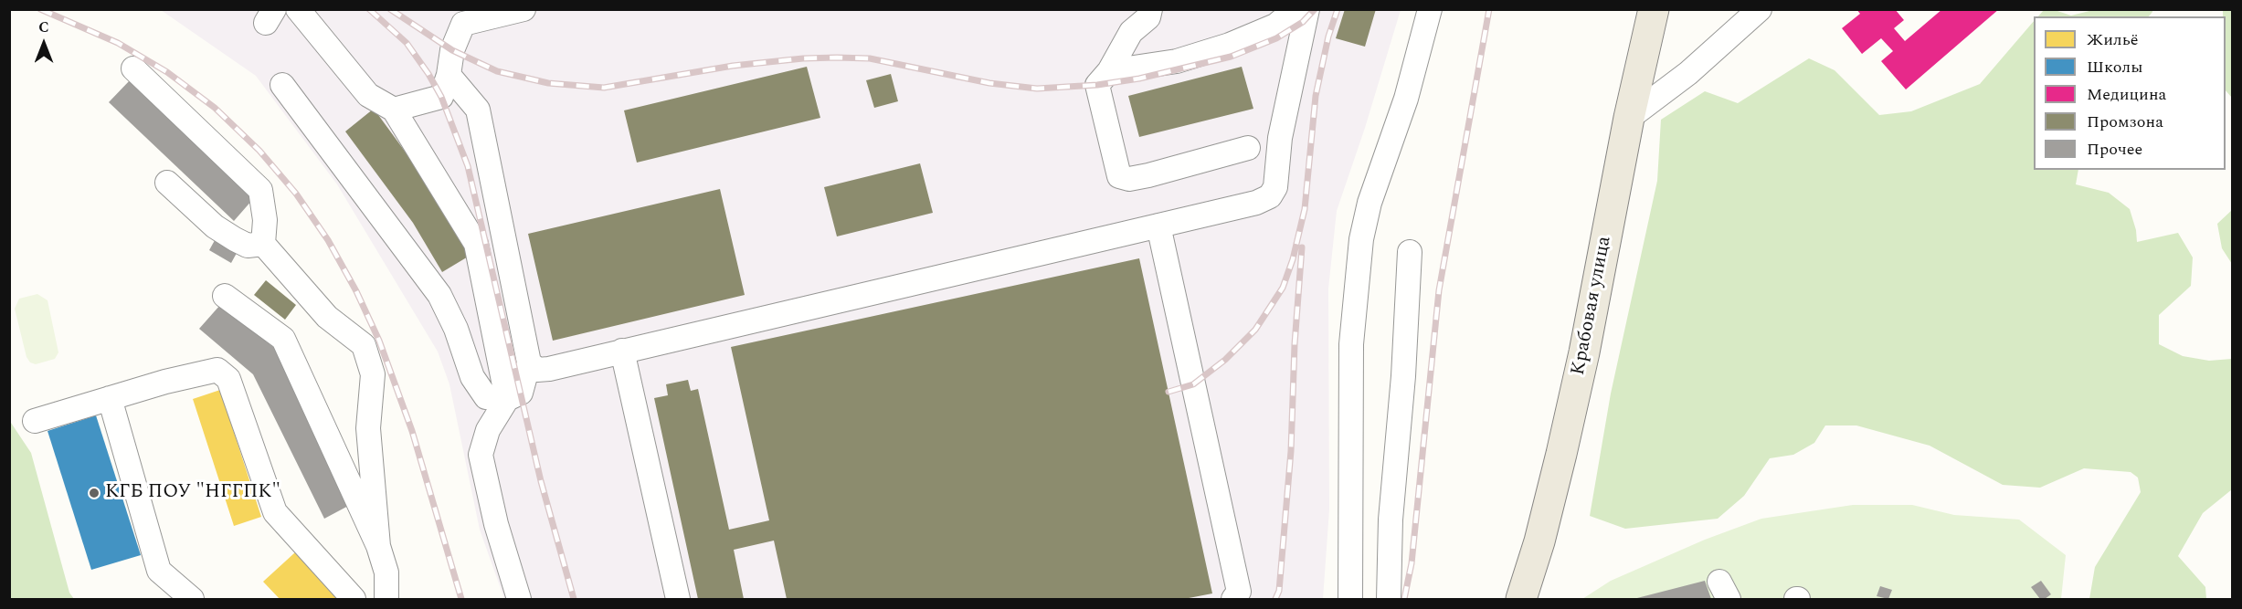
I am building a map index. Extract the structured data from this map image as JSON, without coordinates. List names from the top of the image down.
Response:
{
  "streets": {
    "main road": ["Крабовая улица"]
  },
  "places": ["КГБ ПОУ \"НГГПК\""],
  "legend": [
    "Жильё",
    "Школы",
    "Медицина",
    "Промзона",
    "Прочее"
  ],
  "north": "top"
}
